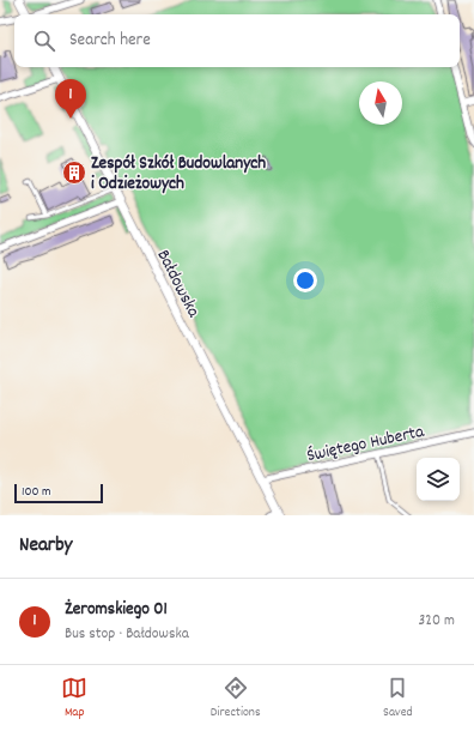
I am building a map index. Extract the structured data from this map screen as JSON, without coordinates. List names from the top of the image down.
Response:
{
  "streets": {
    "street": ["Bałdowska", "Świętego Huberta"]
  },
  "crossings": [
    ["Bałdowska", "Świętego Huberta"]
  ],
  "places": {
    "building": ["Zespół Szkół Budowlanych i Odzieżowych"]
  },
  "scale_bar": "100 m",
  "north": "top",
  "page": {
    "search": "Search here",
    "pins": "1",
    "scale": "100 m",
    "heading": "Nearby",
    "list": [
      {
        "mark": "1",
        "name": "Żeromskiego 01",
        "note": "Bus stop · Bałdowska",
        "value": "320 m"
      }
    ],
    "nav": ["Map", "Directions", "Saved"]
  }
}
